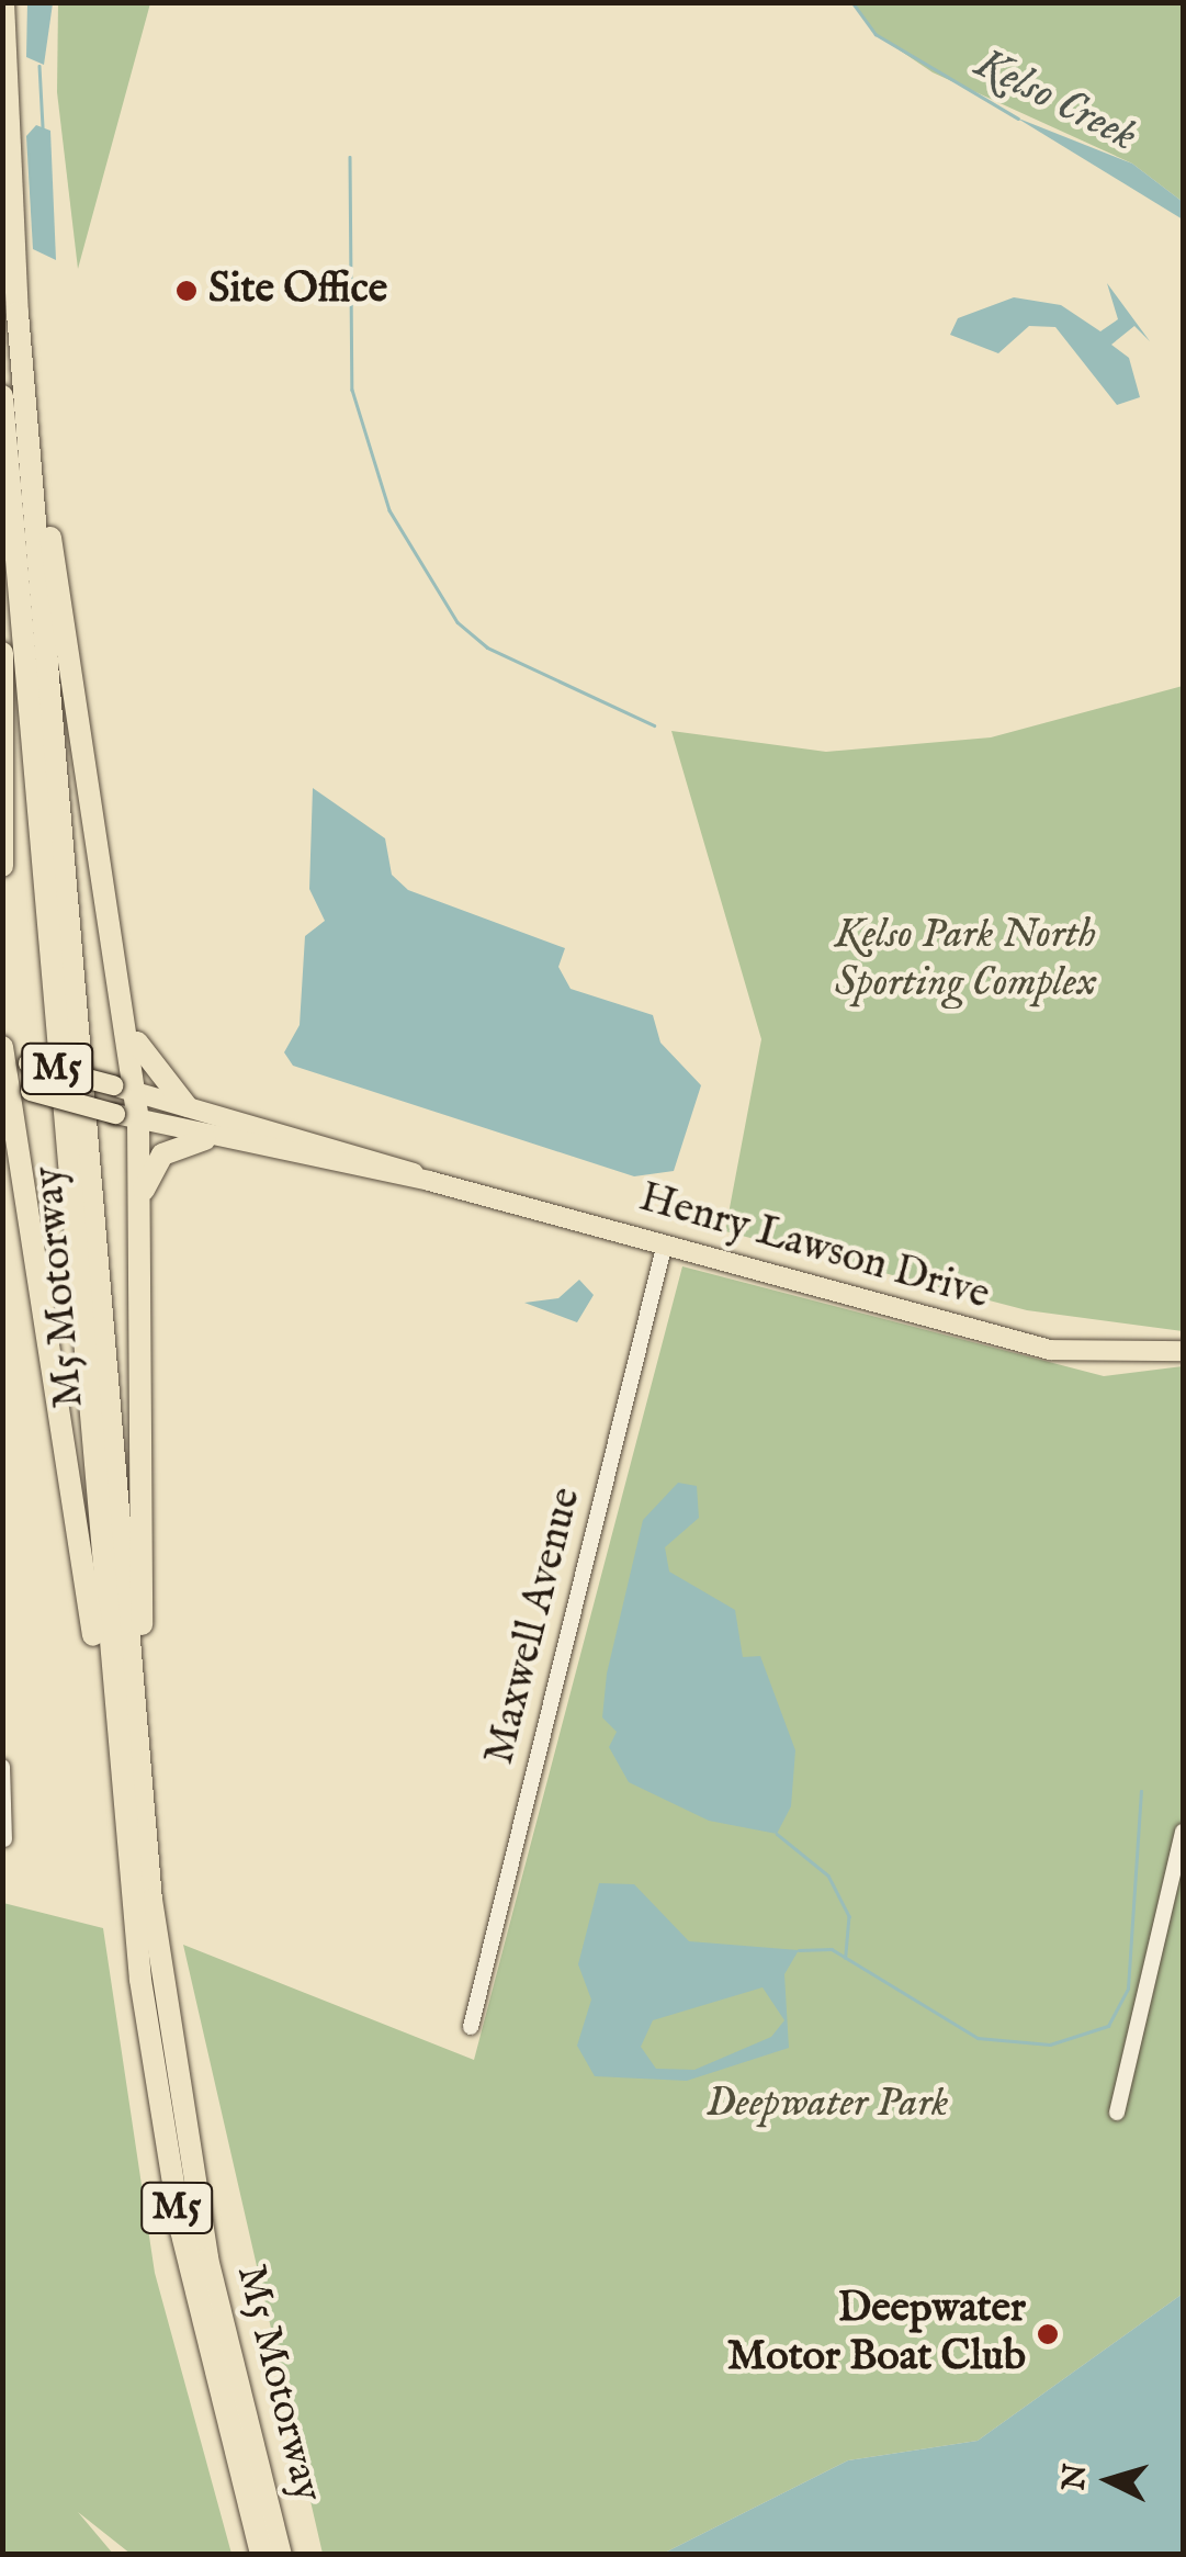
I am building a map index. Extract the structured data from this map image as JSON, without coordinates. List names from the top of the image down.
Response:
{
  "streets": {
    "highway": ["M5", "M5 Motorway"],
    "main road": ["Henry Lawson Drive"],
    "street": ["Maxwell Avenue"]
  },
  "crossings": [
    ["Henry Lawson Drive", "Maxwell Avenue"]
  ],
  "water": ["Kelso Creek"],
  "parks": ["Kelso Park North Sporting Complex", "Deepwater Park"],
  "places": ["Site Office", "Deepwater Motor Boat Club"],
  "north": "left"
}
